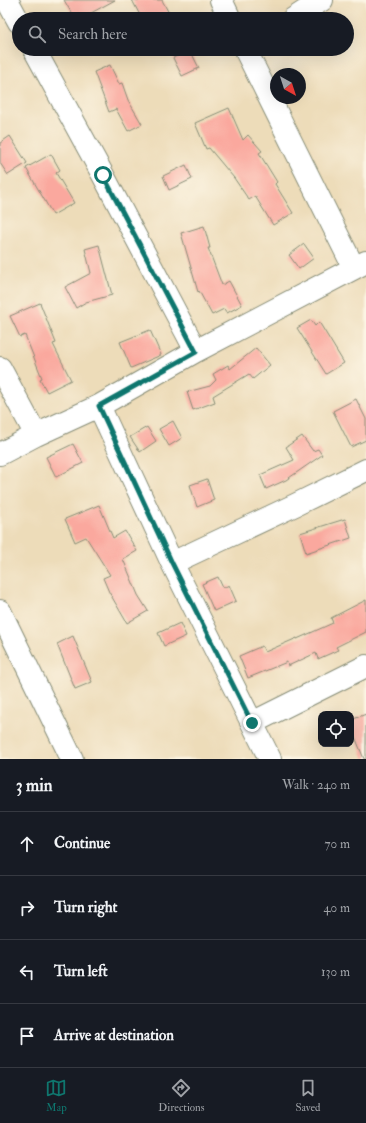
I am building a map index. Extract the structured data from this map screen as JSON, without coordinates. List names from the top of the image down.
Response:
{
  "north": "bottom right",
  "page": {
    "search": "Search here",
    "heading": ["3 min", "Walk · 240 m"],
    "list": [
      ["Continue", "70 m"],
      ["Turn right", "40 m"],
      ["Turn left", "130 m"],
      "Arrive at destination"
    ],
    "nav": ["Map", "Directions", "Saved"]
  }
}
